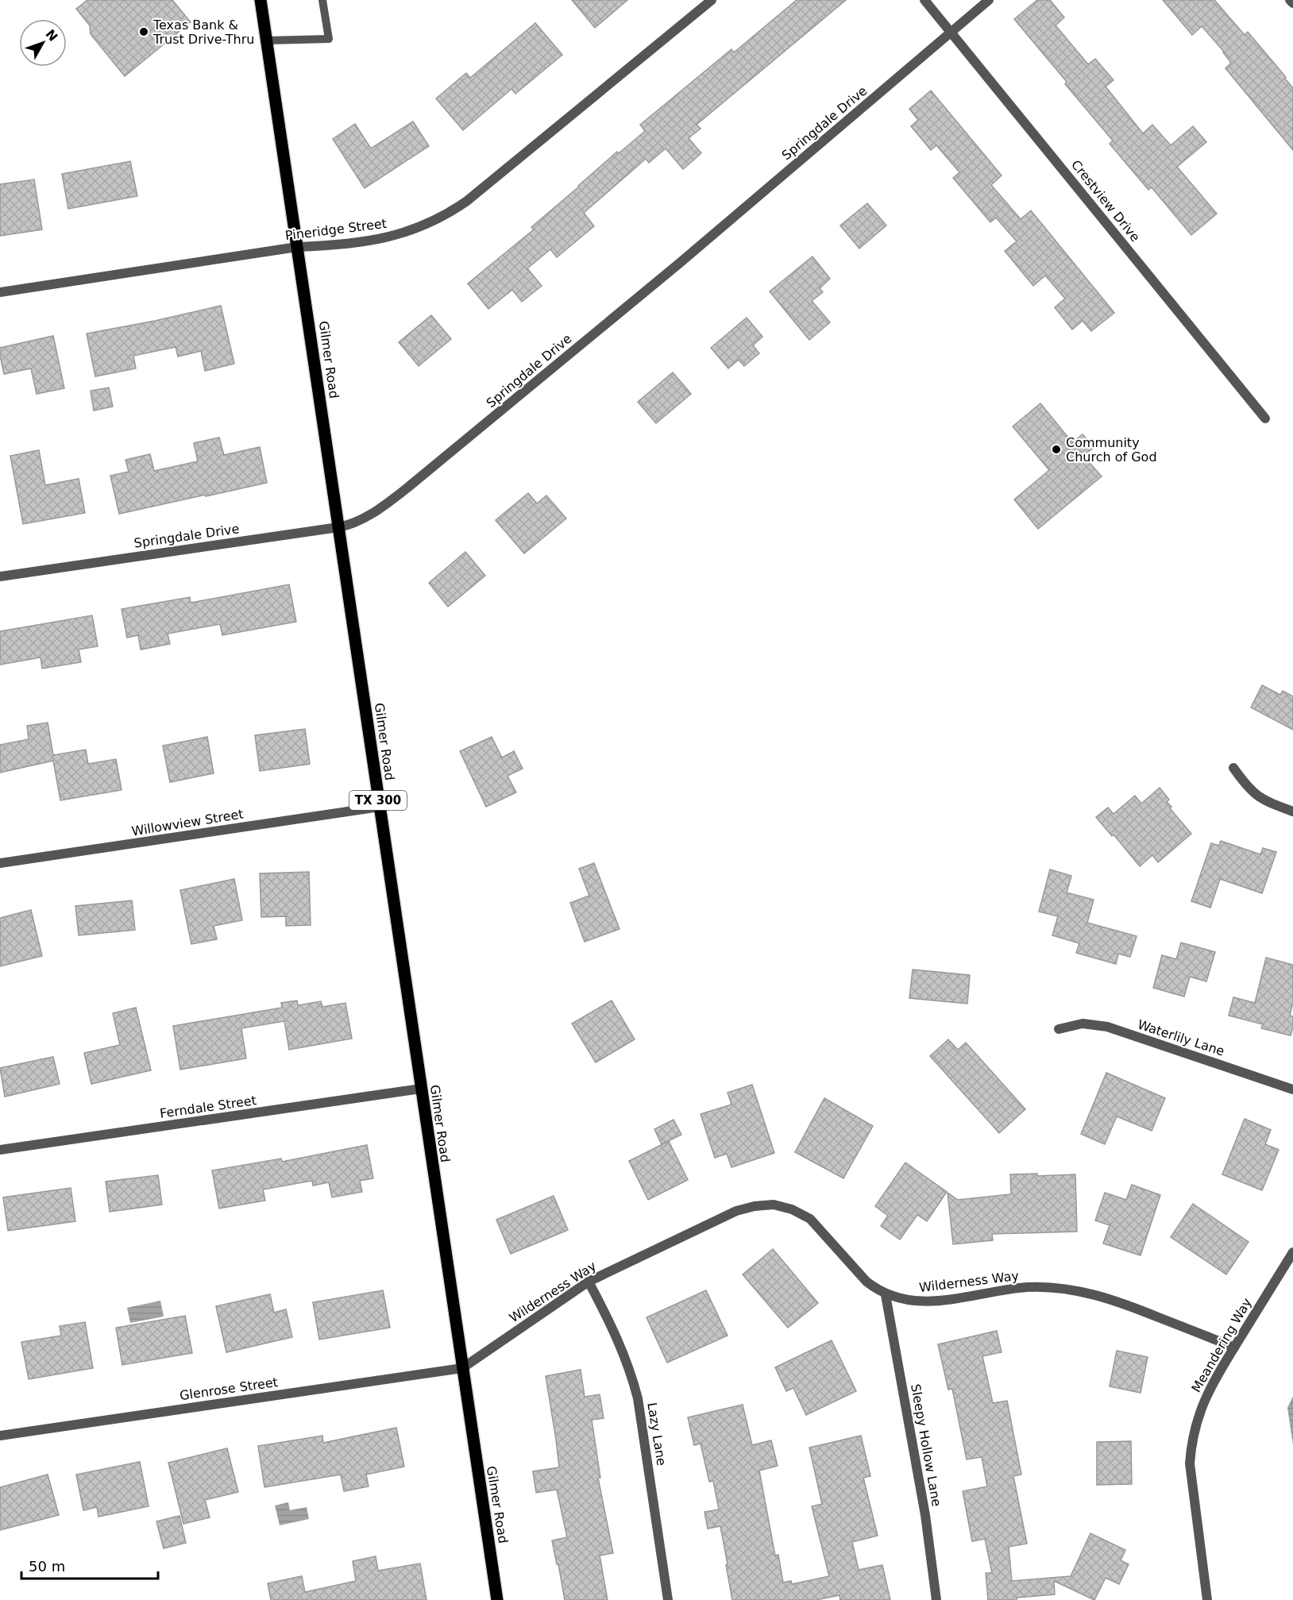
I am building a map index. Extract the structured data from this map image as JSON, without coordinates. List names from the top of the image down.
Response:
{
  "streets": {
    "main road": ["Gilmer Road", "TX 300"],
    "street": [
      "Springdale Drive",
      "Crestview Drive",
      "Pineridge Street",
      "Willowview Street",
      "Waterlily Lane",
      "Ferndale Street",
      "Wilderness Way",
      "Meandering Way",
      "Glenrose Street",
      "Lazy Lane",
      "Sleepy Hollow Lane"
    ]
  },
  "crossings": [
    ["Springdale Drive", "Crestview Drive"],
    ["Springdale Drive", "Gilmer Road"],
    ["Pineridge Street", "Gilmer Road"],
    ["Gilmer Road", "Willowview Street"],
    ["Gilmer Road", "Ferndale Street"],
    ["Gilmer Road", "Wilderness Way"],
    ["Gilmer Road", "Glenrose Street"],
    ["Wilderness Way", "Meandering Way"],
    ["Wilderness Way", "Glenrose Street"],
    ["Wilderness Way", "Lazy Lane"],
    ["Wilderness Way", "Sleepy Hollow Lane"]
  ],
  "places": ["Texas Bank & Trust Drive-Thru", "Community Church of God"],
  "scale_bar": "50 m",
  "north": "top right"
}
